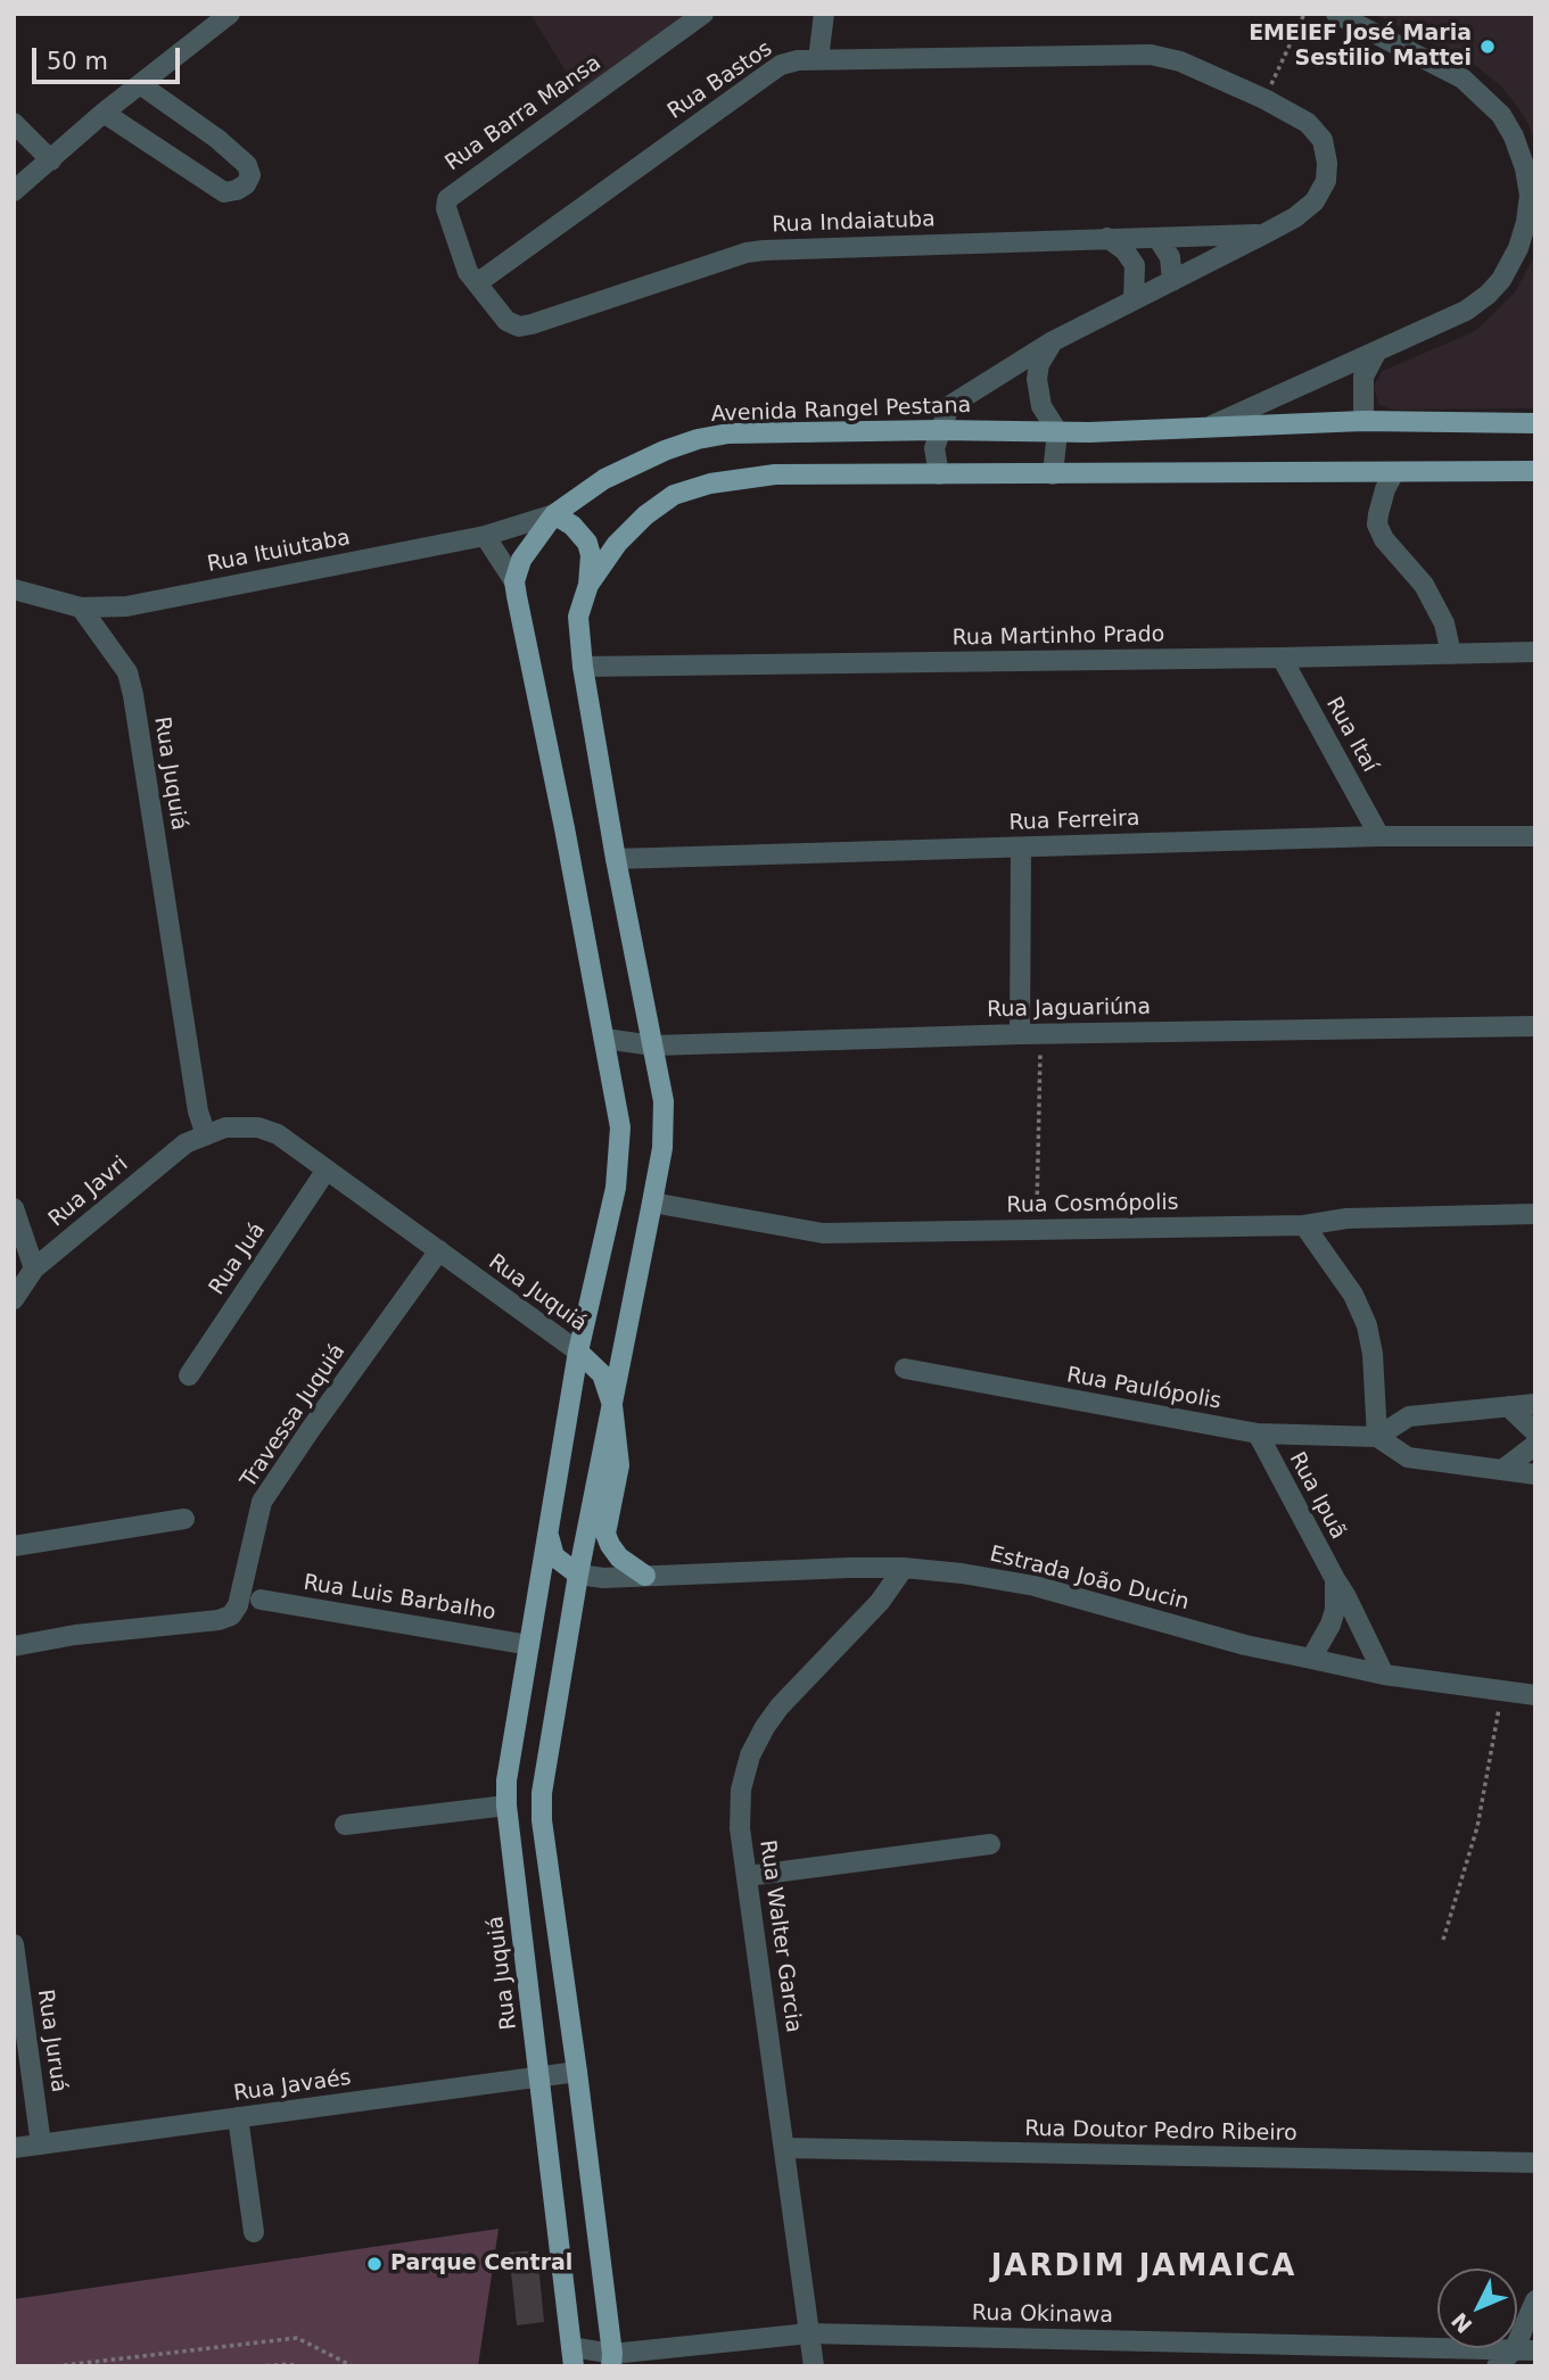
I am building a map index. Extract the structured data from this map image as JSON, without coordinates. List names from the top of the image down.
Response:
{
  "streets": {
    "main road": ["Avenida Rangel Pestana", "Rua Juquiá"],
    "street": [
      "Rua Bastos",
      "Rua Barra Mansa",
      "Rua Indaiatuba",
      "Rua Ituiutaba",
      "Rua Martinho Prado",
      "Rua Itaí",
      "Rua Ferreira",
      "Rua Jaguariúna",
      "Rua Javri",
      "Rua Cosmópolis",
      "Rua Juá",
      "Rua Paulópolis",
      "Travessa Juquiá",
      "Rua Ipuã",
      "Estrada João Ducin",
      "Rua Luis Barbalho",
      "Rua Walter Garcia",
      "Rua Juruá",
      "Rua Javaés",
      "Rua Doutor Pedro Ribeiro",
      "Rua Okinawa"
    ]
  },
  "crossings": [
    ["Rua Bastos", "Rua Barra Mansa"],
    ["Rua Bastos", "Rua Indaiatuba"],
    ["Rua Bastos", "Avenida Rangel Pestana"],
    ["Rua Barra Mansa", "Rua Indaiatuba"],
    ["Avenida Rangel Pestana", "Rua Ituiutaba"],
    ["Rua Ituiutaba", "Rua Juquiá"],
    ["Rua Martinho Prado", "Rua Itaí"],
    ["Rua Itaí", "Rua Ferreira"],
    ["Rua Juquiá", "Rua Javri"],
    ["Rua Juquiá", "Rua Juá"],
    ["Rua Juquiá", "Travessa Juquiá"],
    ["Rua Juquiá", "Rua Luis Barbalho"],
    ["Rua Juquiá", "Rua Javaés"],
    ["Rua Juquiá", "Rua Okinawa"],
    ["Rua Paulópolis", "Rua Ipuã"],
    ["Rua Ipuã", "Estrada João Ducin"],
    ["Estrada João Ducin", "Rua Walter Garcia"],
    ["Rua Walter Garcia", "Rua Doutor Pedro Ribeiro"],
    ["Rua Walter Garcia", "Rua Okinawa"],
    ["Rua Juruá", "Rua Javaés"]
  ],
  "districts": ["JARDIM JAMAICA"],
  "places": ["EMEIEF José Maria Sestilio Mattei", "Parque Central"],
  "scale_bar": "50 m",
  "north": "bottom left"
}
